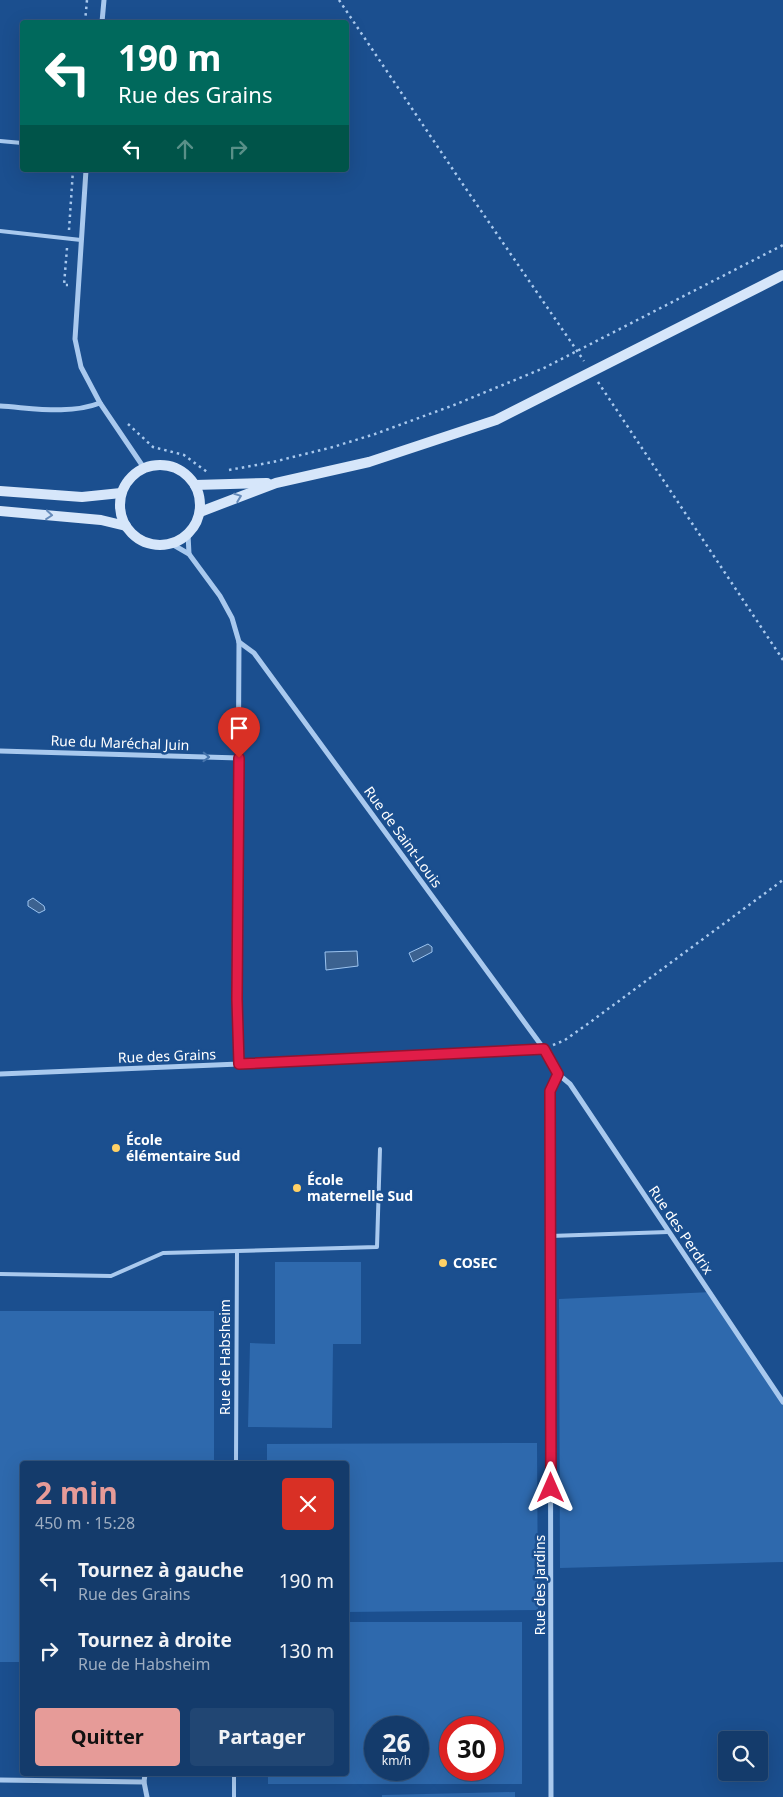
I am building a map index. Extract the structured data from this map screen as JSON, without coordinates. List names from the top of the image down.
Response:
{
  "streets": {
    "street": [
      "Rue du Maréchal Juin",
      "Rue de Saint-Louis",
      "Rue des Grains",
      "Rue des Perdrix",
      "Rue des Jardins"
    ],
    "lane": ["Rue de Habsheim"]
  },
  "crossings": [
    ["Rue de Saint-Louis", "Rue des Grains"],
    ["Rue des Perdrix", "Rue des Jardins"]
  ],
  "one_way": ["Rue du Maréchal Juin"],
  "places": ["École élémentaire Sud", "École maternelle Sud", "COSEC"],
  "page": {
    "turn": ["190 m", "Rue des Grains"],
    "heading": ["2 min", "450 m · 15:28"],
    "list": [
      {
        "name": "Tournez à gauche",
        "note": "Rue des Grains",
        "value": "190 m"
      },
      {
        "name": "Tournez à droite",
        "note": "Rue de Habsheim",
        "value": "130 m"
      }
    ],
    "buttons": ["Quitter", "Partager"],
    "speed": "26 km/h",
    "limit": "30"
  }
}
